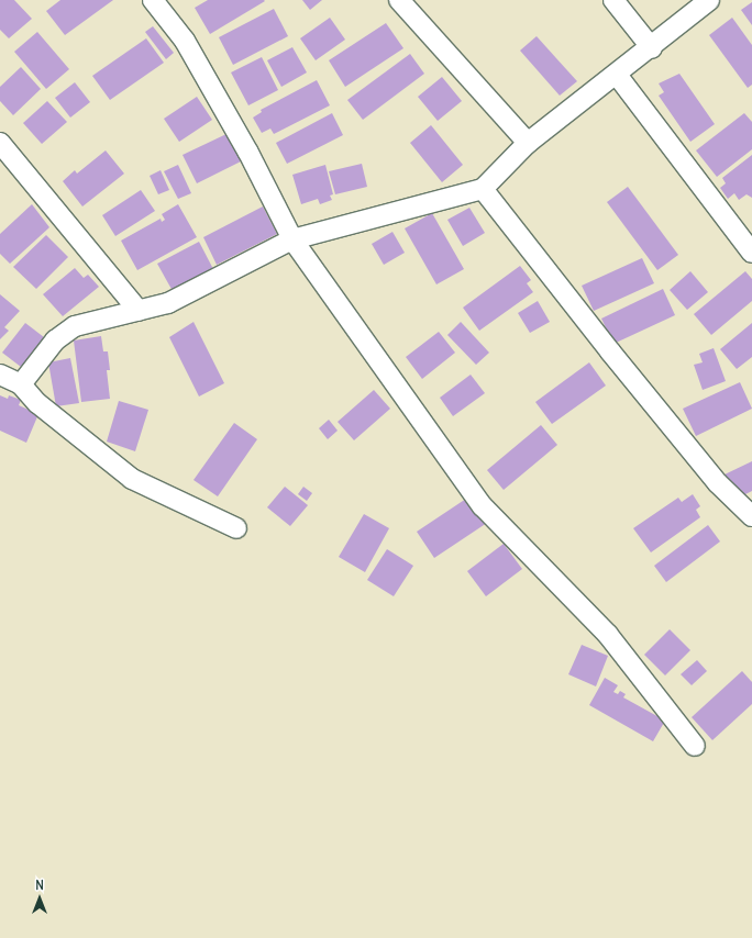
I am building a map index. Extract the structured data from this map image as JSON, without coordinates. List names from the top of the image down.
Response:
{
  "north": "top"
}
